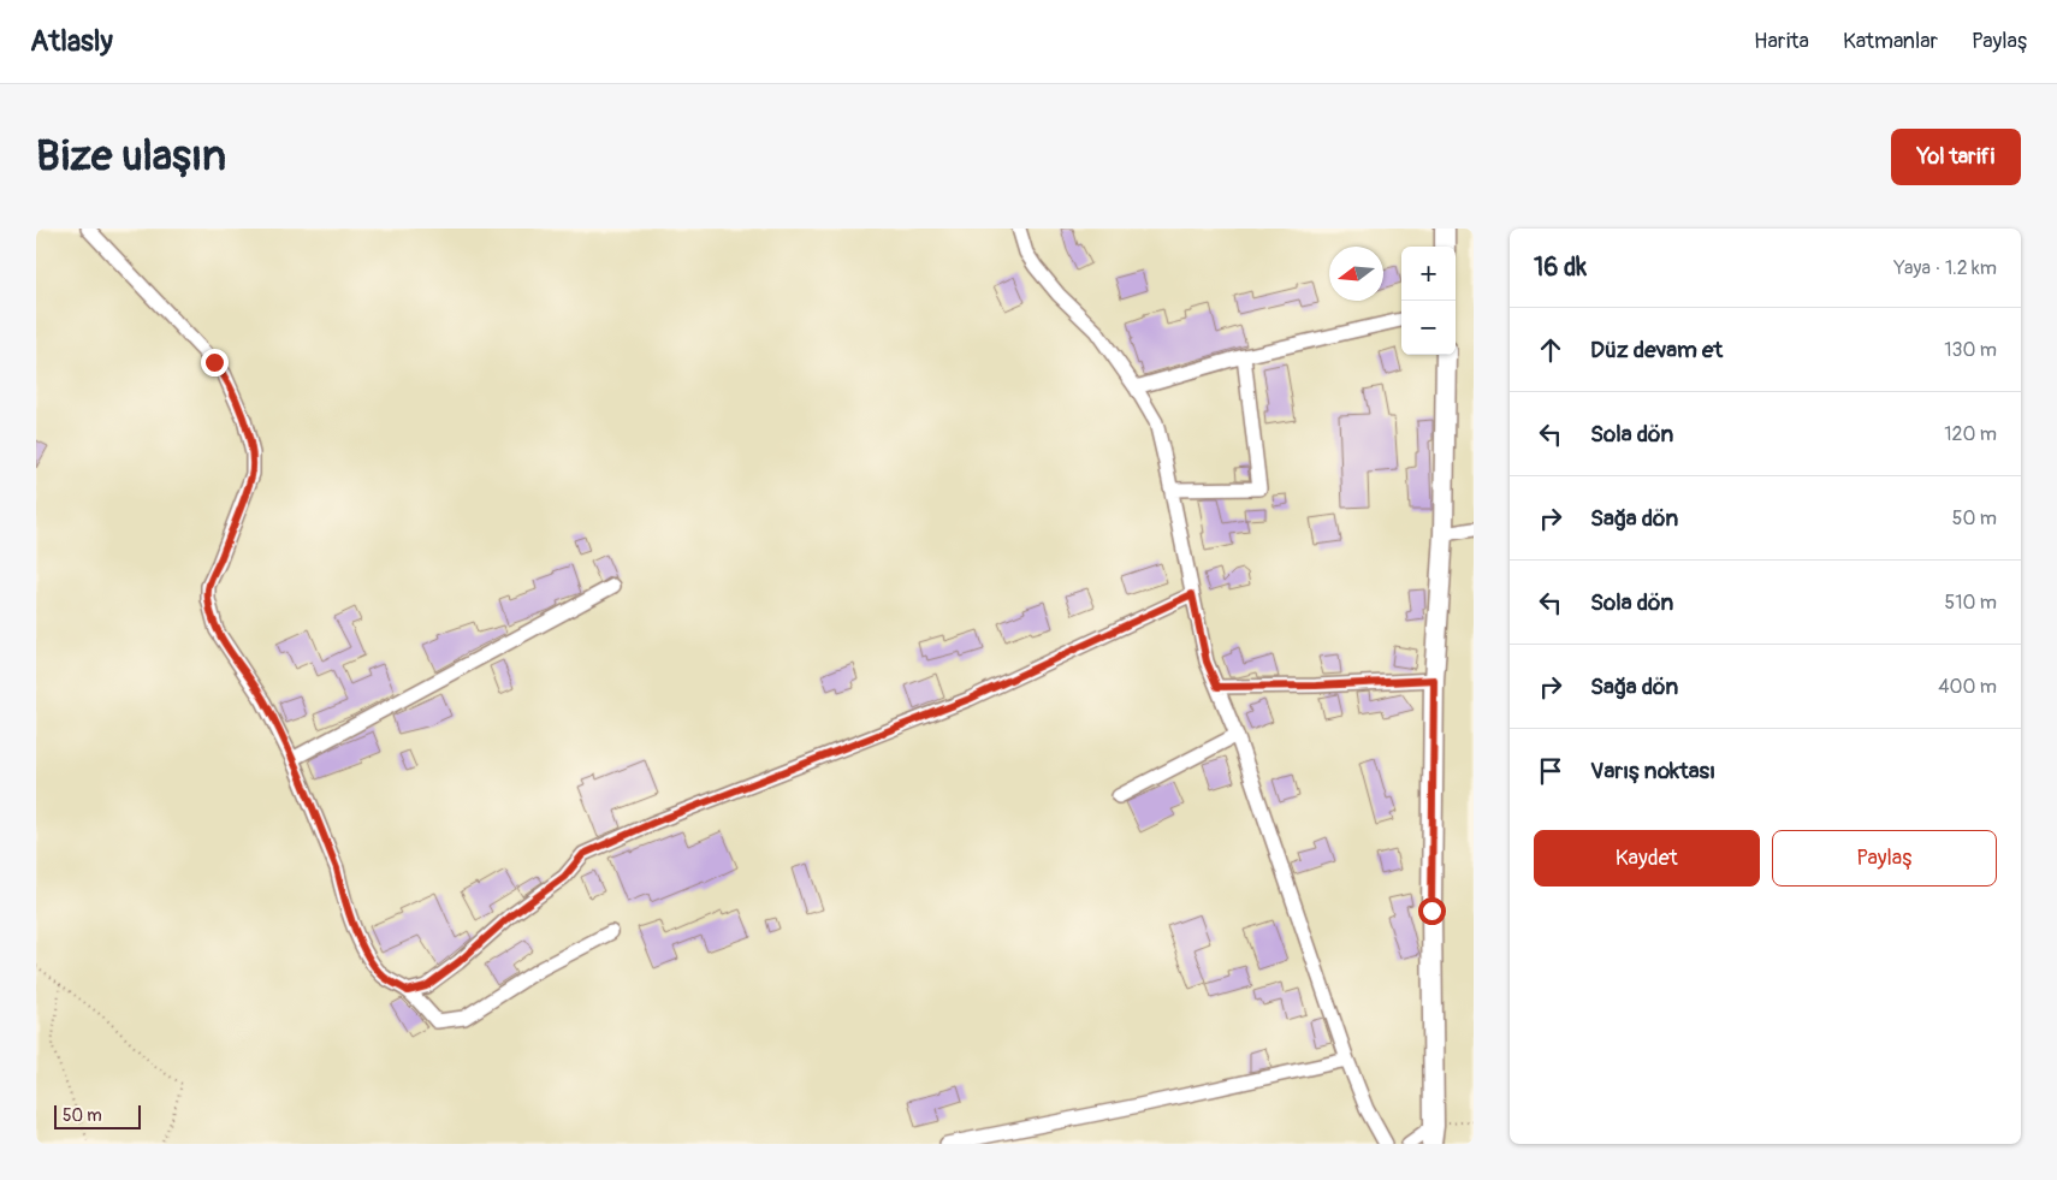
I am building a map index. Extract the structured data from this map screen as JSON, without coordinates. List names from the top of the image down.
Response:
{
  "scale_bar": "50 m",
  "north": "left",
  "page": {
    "header": "Atlasly",
    "nav": ["Harita", "Katmanlar", "Paylaş"],
    "buttons": [
      "Yol tarifi",
      ["Kaydet", "Paylaş"]
    ],
    "title": "Bize ulaşın",
    "heading": ["16 dk", "Yaya · 1.2 km"],
    "map_buttons": ["+", "−"],
    "list": [
      ["Düz devam et", "130 m"],
      ["Sola dön", "120 m"],
      ["Sağa dön", "50 m"],
      ["Sola dön", "510 m"],
      ["Sağa dön", "400 m"],
      "Varış noktası"
    ],
    "scale": "50 m"
  }
}
